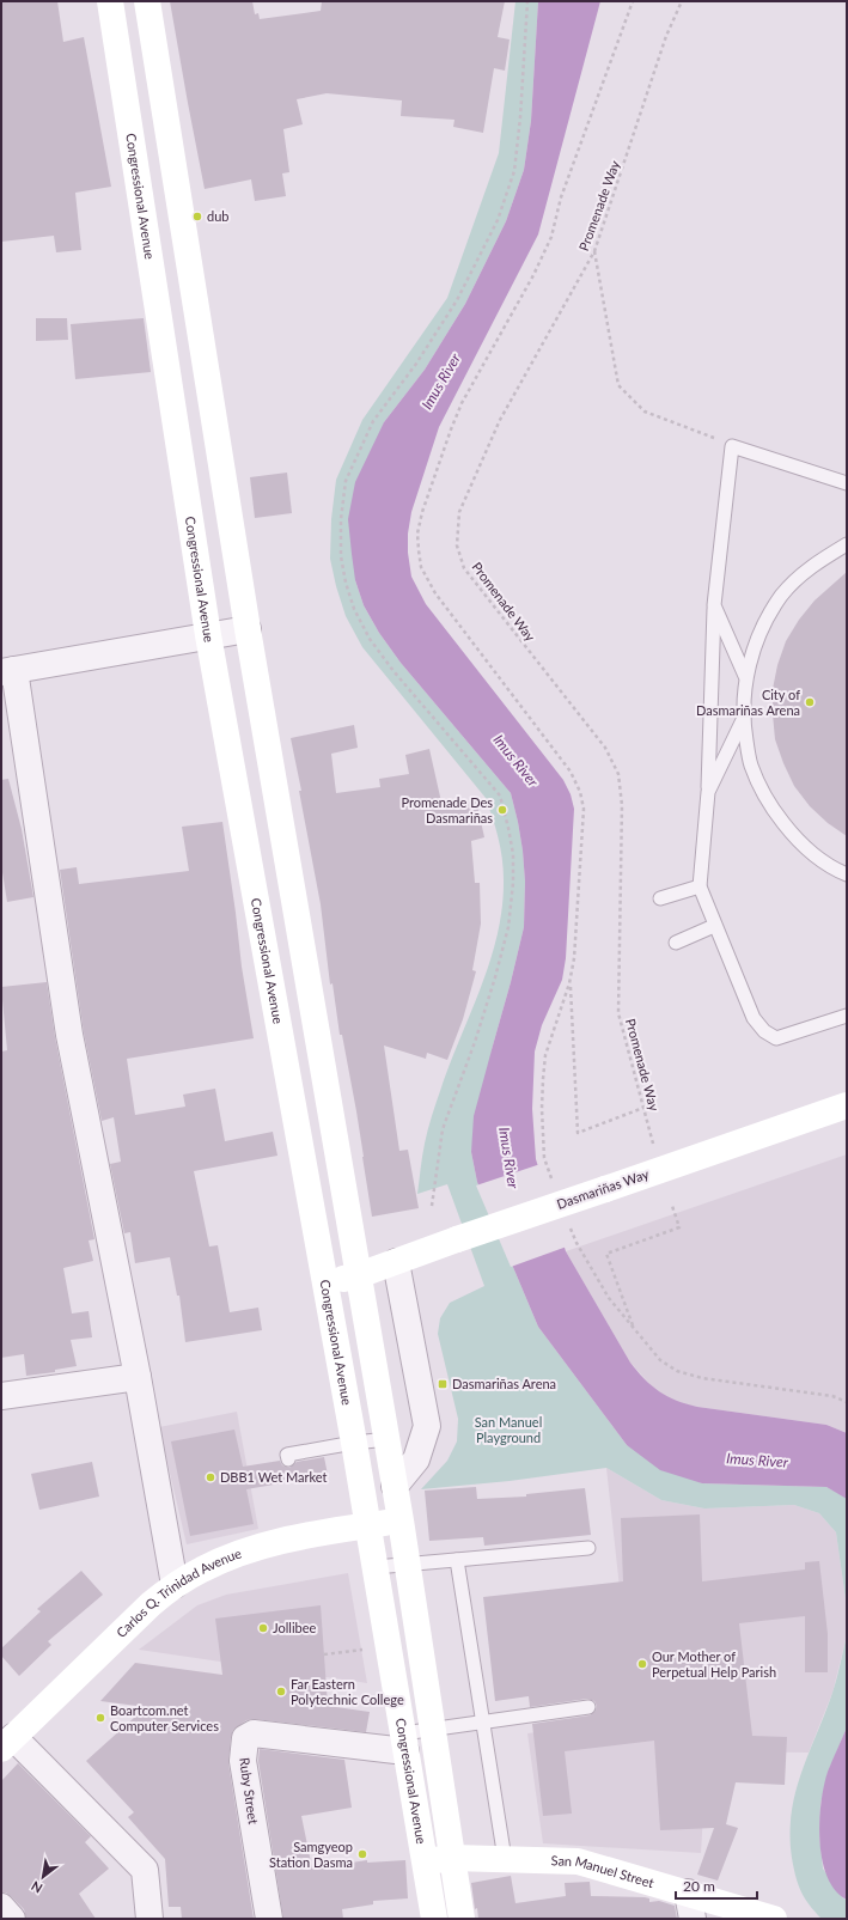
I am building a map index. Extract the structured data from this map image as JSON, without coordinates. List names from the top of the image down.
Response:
{
  "streets": {
    "main road": [
      "Congressional Avenue",
      "Dasmariñas Way",
      "Carlos Q. Trinidad Avenue",
      "San Manuel Street"
    ],
    "street": ["Ruby Street"],
    "path": ["Promenade Way"]
  },
  "crossings": [
    ["Congressional Avenue", "Dasmariñas Way"],
    ["Congressional Avenue", "Carlos Q. Trinidad Avenue"],
    ["Congressional Avenue", "Ruby Street"],
    ["Congressional Avenue", "San Manuel Street"],
    ["Promenade Way", "Dasmariñas Way"]
  ],
  "water": ["Imus River"],
  "parks": ["San Manuel Playground"],
  "places": {
    "other": [
      "dub",
      "City of Dasmariñas Arena",
      "Promenade Des Dasmariñas",
      "DBB1 Wet Market",
      "Jollibee",
      "Our Mother of Perpetual Help Parish",
      "Far Eastern Polytechnic College",
      "Boartcom.net Computer Services",
      "Samgyeop Station Dasma"
    ],
    "transit": ["Dasmariñas Arena"]
  },
  "scale_bar": "20 m",
  "north": "bottom left"
}
